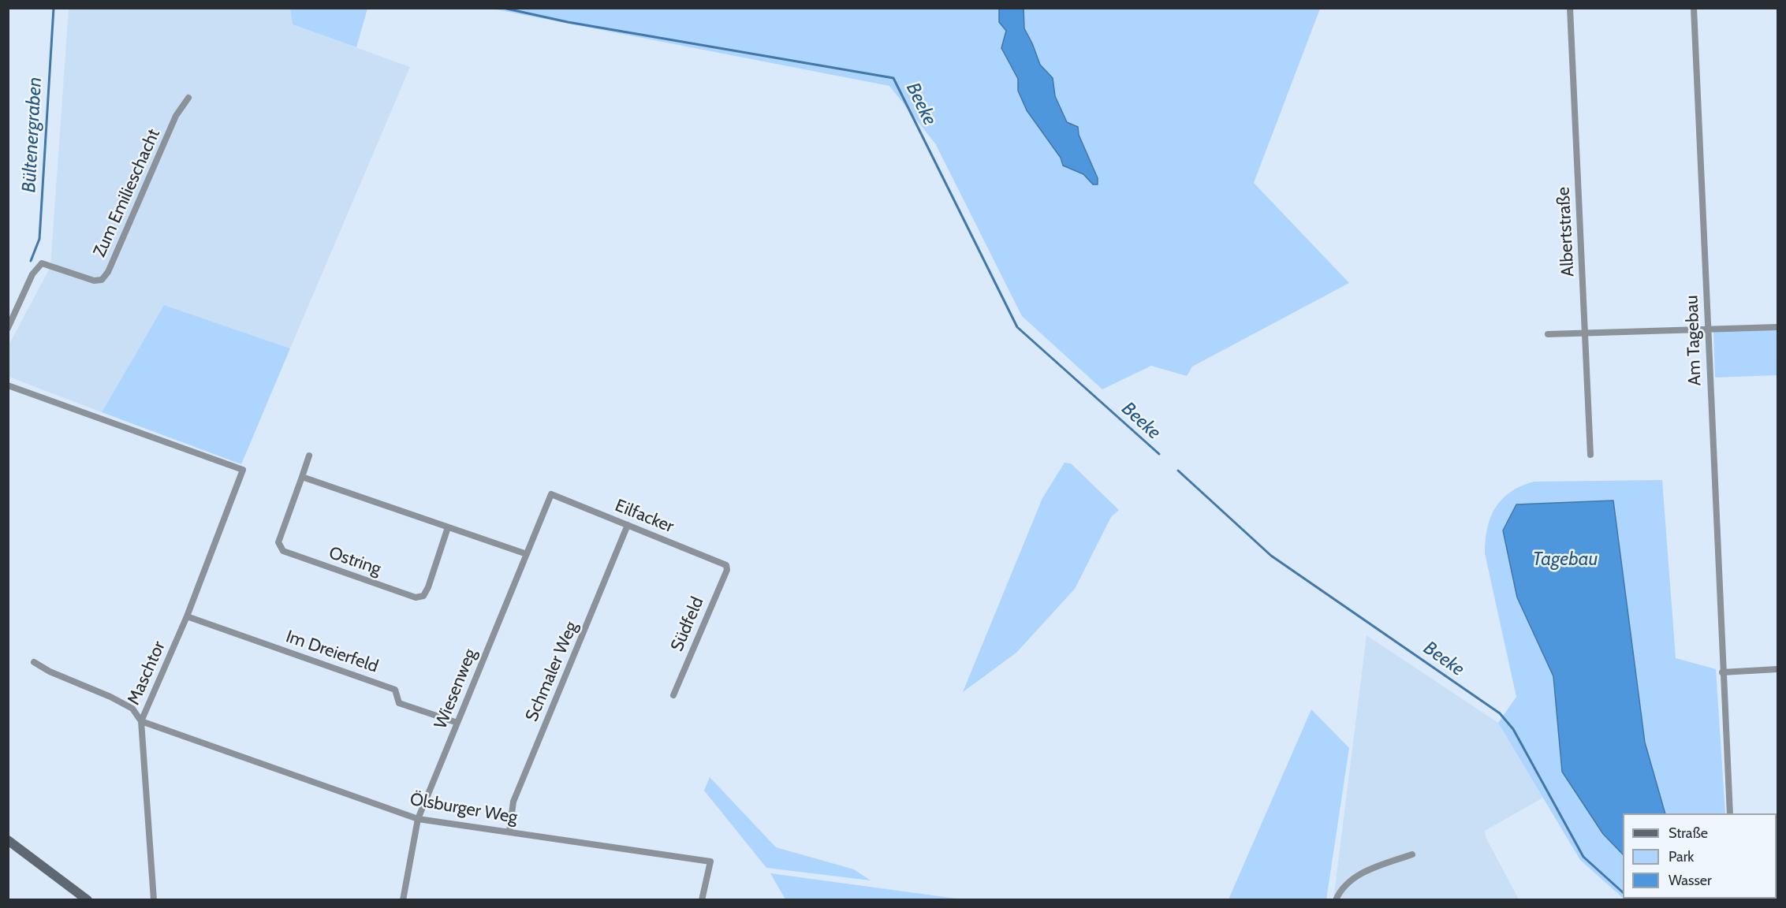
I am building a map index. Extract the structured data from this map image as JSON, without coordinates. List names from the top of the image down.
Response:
{
  "streets": {
    "street": [
      "Zum Emilieschacht",
      "Albertstraße",
      "Am Tagebau",
      "Eilfacker",
      "Ostring",
      "Südfeld",
      "Im Dreierfeld",
      "Schmaler Weg",
      "Maschtor",
      "Wiesenweg",
      "Ölsburger Weg"
    ]
  },
  "crossings": [
    ["Eilfacker", "Südfeld"],
    ["Eilfacker", "Schmaler Weg"],
    ["Eilfacker", "Wiesenweg"],
    ["Im Dreierfeld", "Maschtor"],
    ["Im Dreierfeld", "Wiesenweg"],
    ["Schmaler Weg", "Ölsburger Weg"],
    ["Maschtor", "Ölsburger Weg"],
    ["Wiesenweg", "Ölsburger Weg"]
  ],
  "water": ["Beeke", "Bültenergraben", "Tagebau"],
  "legend": ["Straße", "Park", "Wasser"]
}
